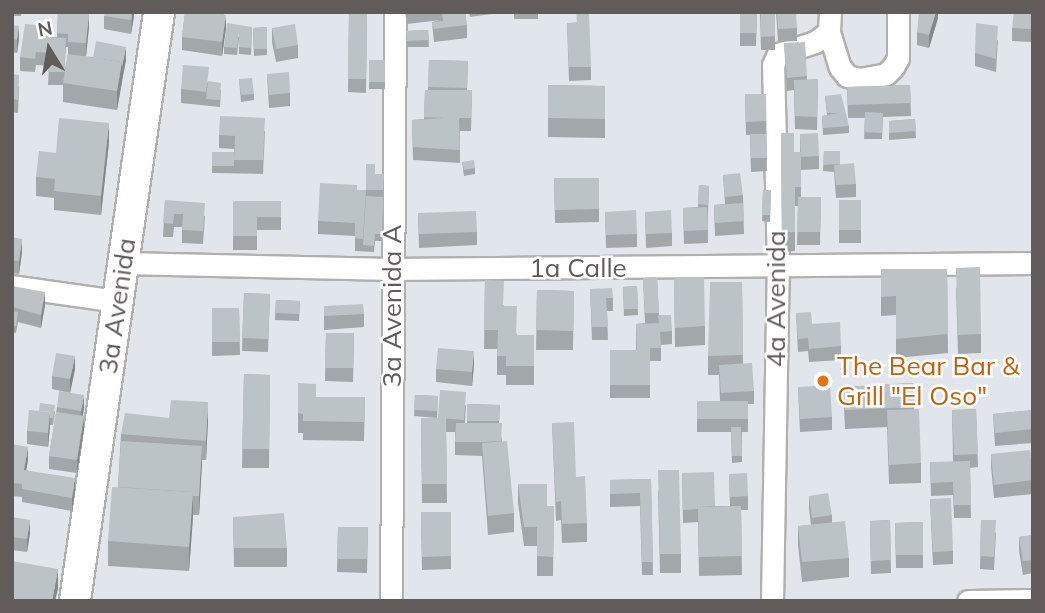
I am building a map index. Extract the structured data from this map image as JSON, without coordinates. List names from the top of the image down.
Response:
{
  "streets": {
    "street": [
      "1a Calle",
      "4a Avenida",
      "3a Avenida",
      "3a Avenida A"
    ]
  },
  "crossings": [
    ["1a Calle", "4a Avenida"],
    ["1a Calle", "3a Avenida"],
    ["1a Calle", "3a Avenida A"]
  ],
  "places": ["The Bear Bar & Grill \"El Oso\""],
  "north": "top"
}
